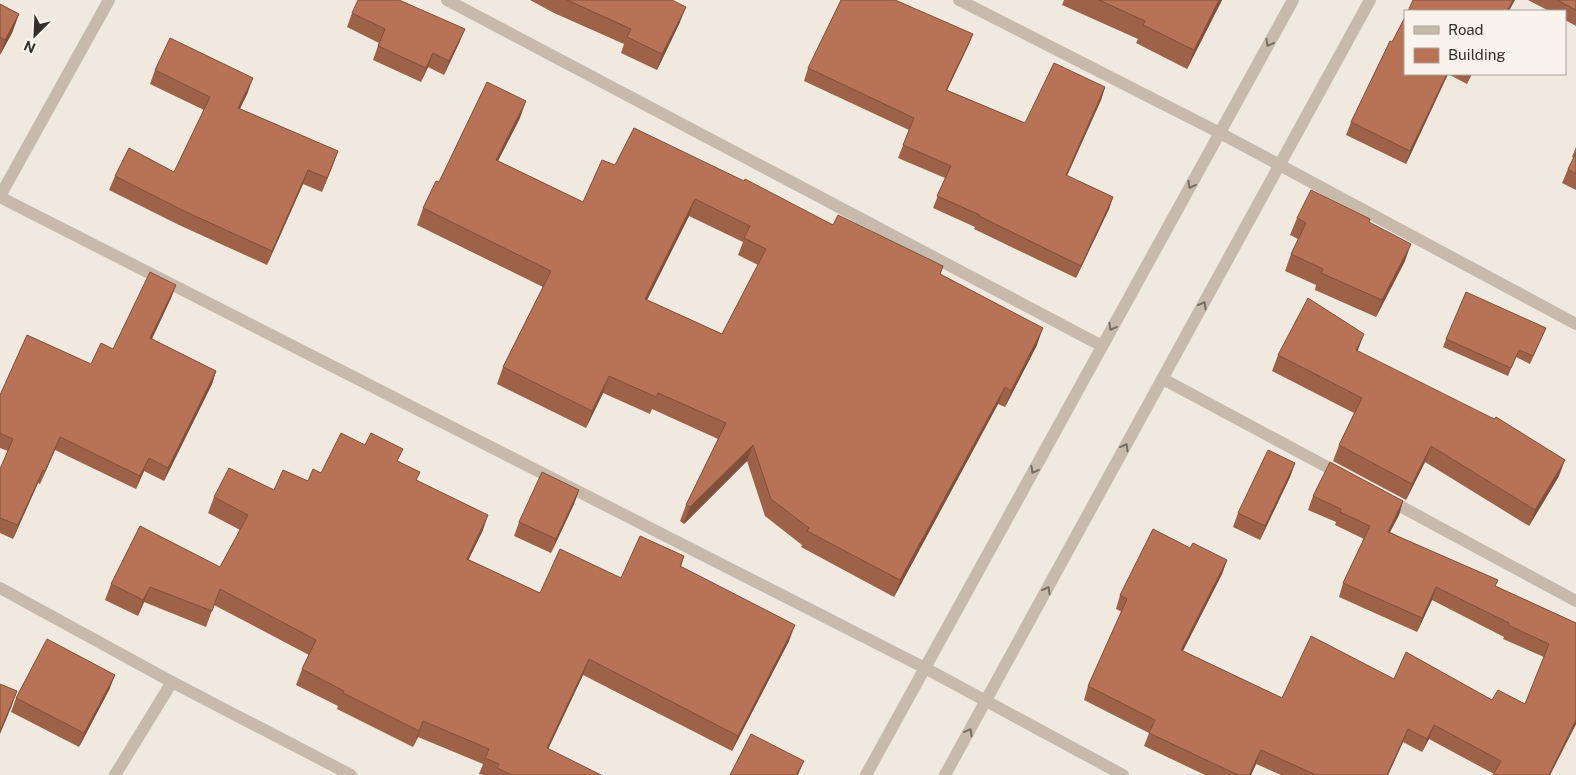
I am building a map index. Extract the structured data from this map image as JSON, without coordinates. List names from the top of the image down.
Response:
{
  "legend": ["Road", "Building"],
  "north": "bottom left"
}
